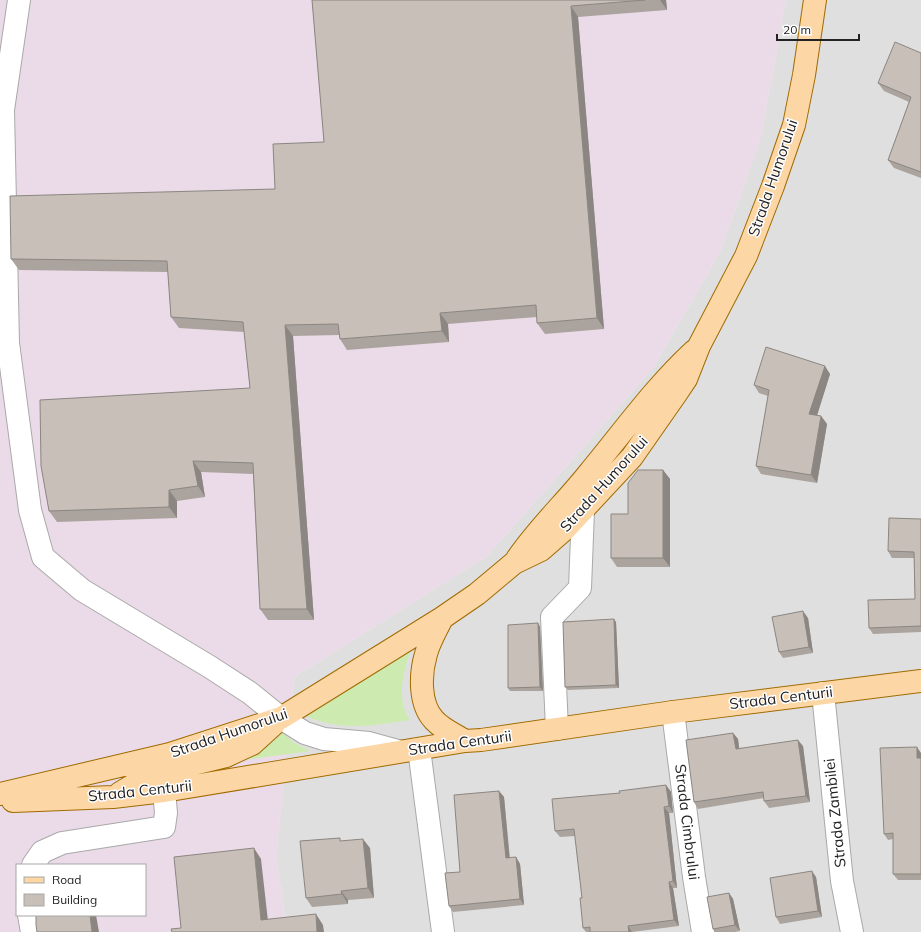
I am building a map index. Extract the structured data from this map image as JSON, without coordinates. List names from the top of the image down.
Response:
{
  "streets": {
    "main road": ["Strada Humorului", "Strada Centurii"],
    "street": ["Strada Zambilei", "Strada Cimbrului"]
  },
  "crossings": [
    ["Strada Centurii", "Strada Zambilei"],
    ["Strada Centurii", "Strada Cimbrului"]
  ],
  "legend": ["Road", "Building"],
  "scale_bar": "20 m"
}
